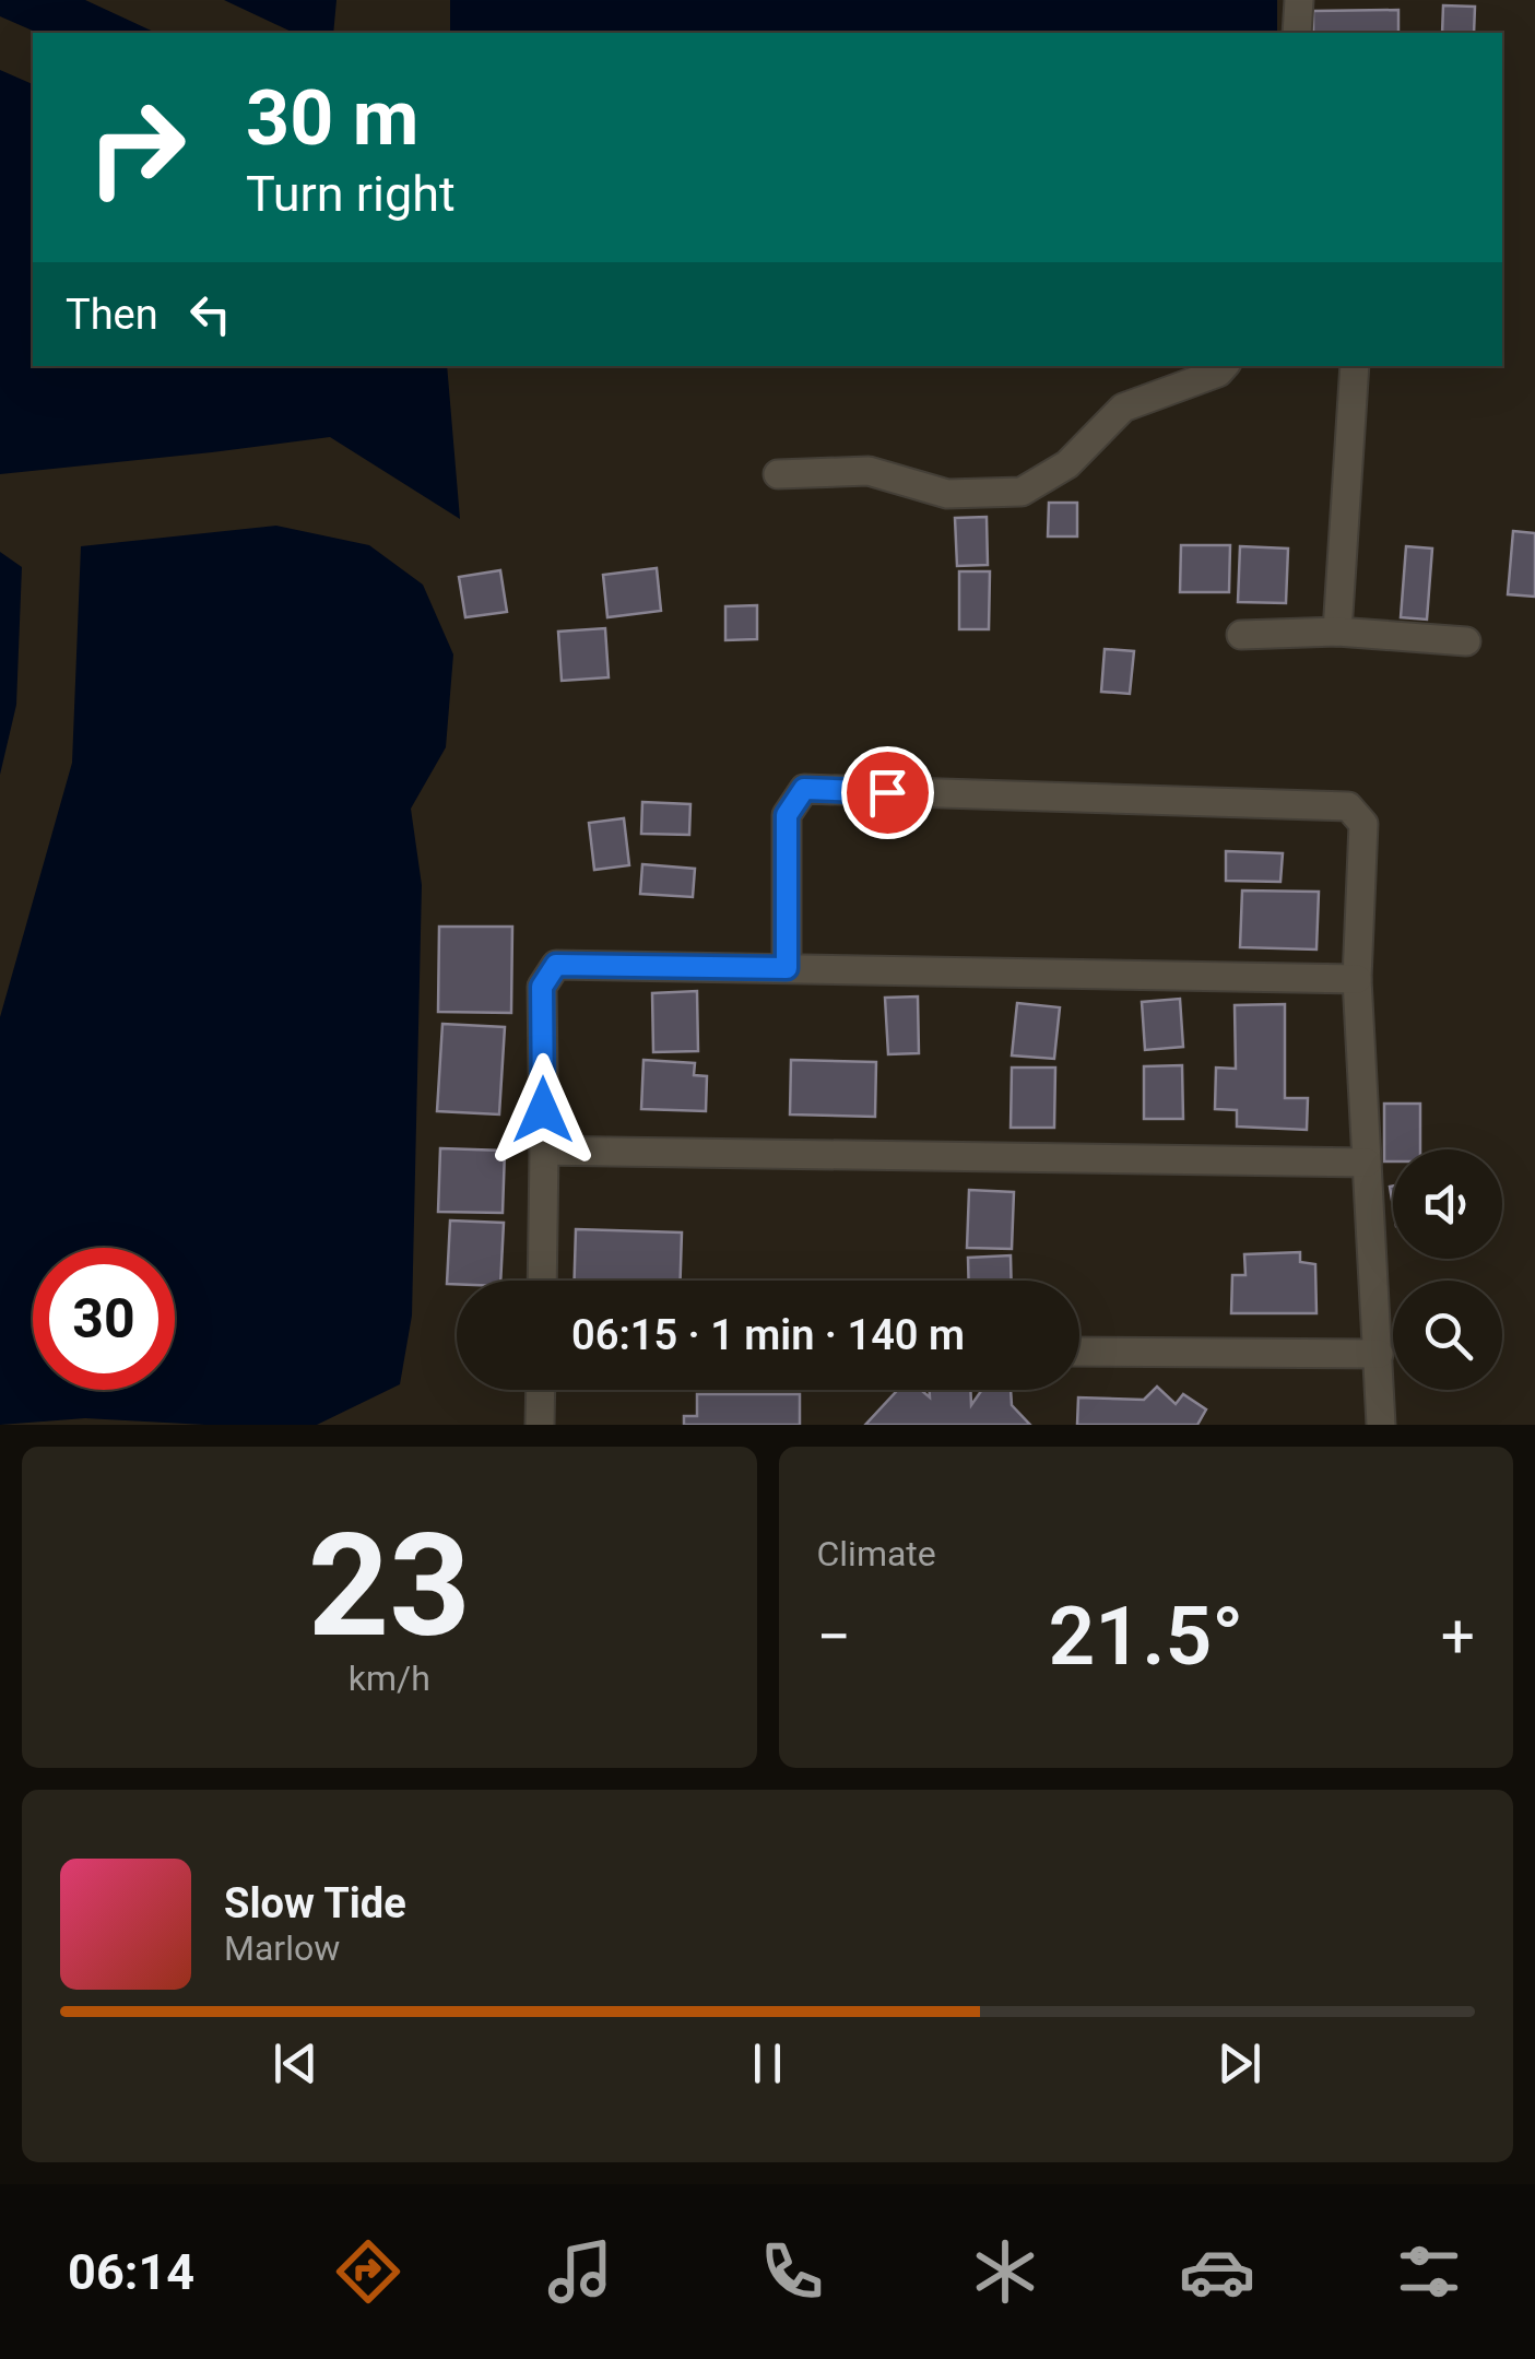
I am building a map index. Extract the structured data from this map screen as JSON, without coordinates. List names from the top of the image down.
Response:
{
  "page": {
    "turn": ["30 m", "Turn right"],
    "then": "Then",
    "limit": "30",
    "trip": "06:15 · 1 min · 140 m",
    "tile": [
      ["23", "km/h"],
      "Climate"
    ],
    "heat": ["−", "21.5°", "+"],
    "song": ["Slow Tide", "Marlow"],
    "tabs": "06:14"
  }
}
